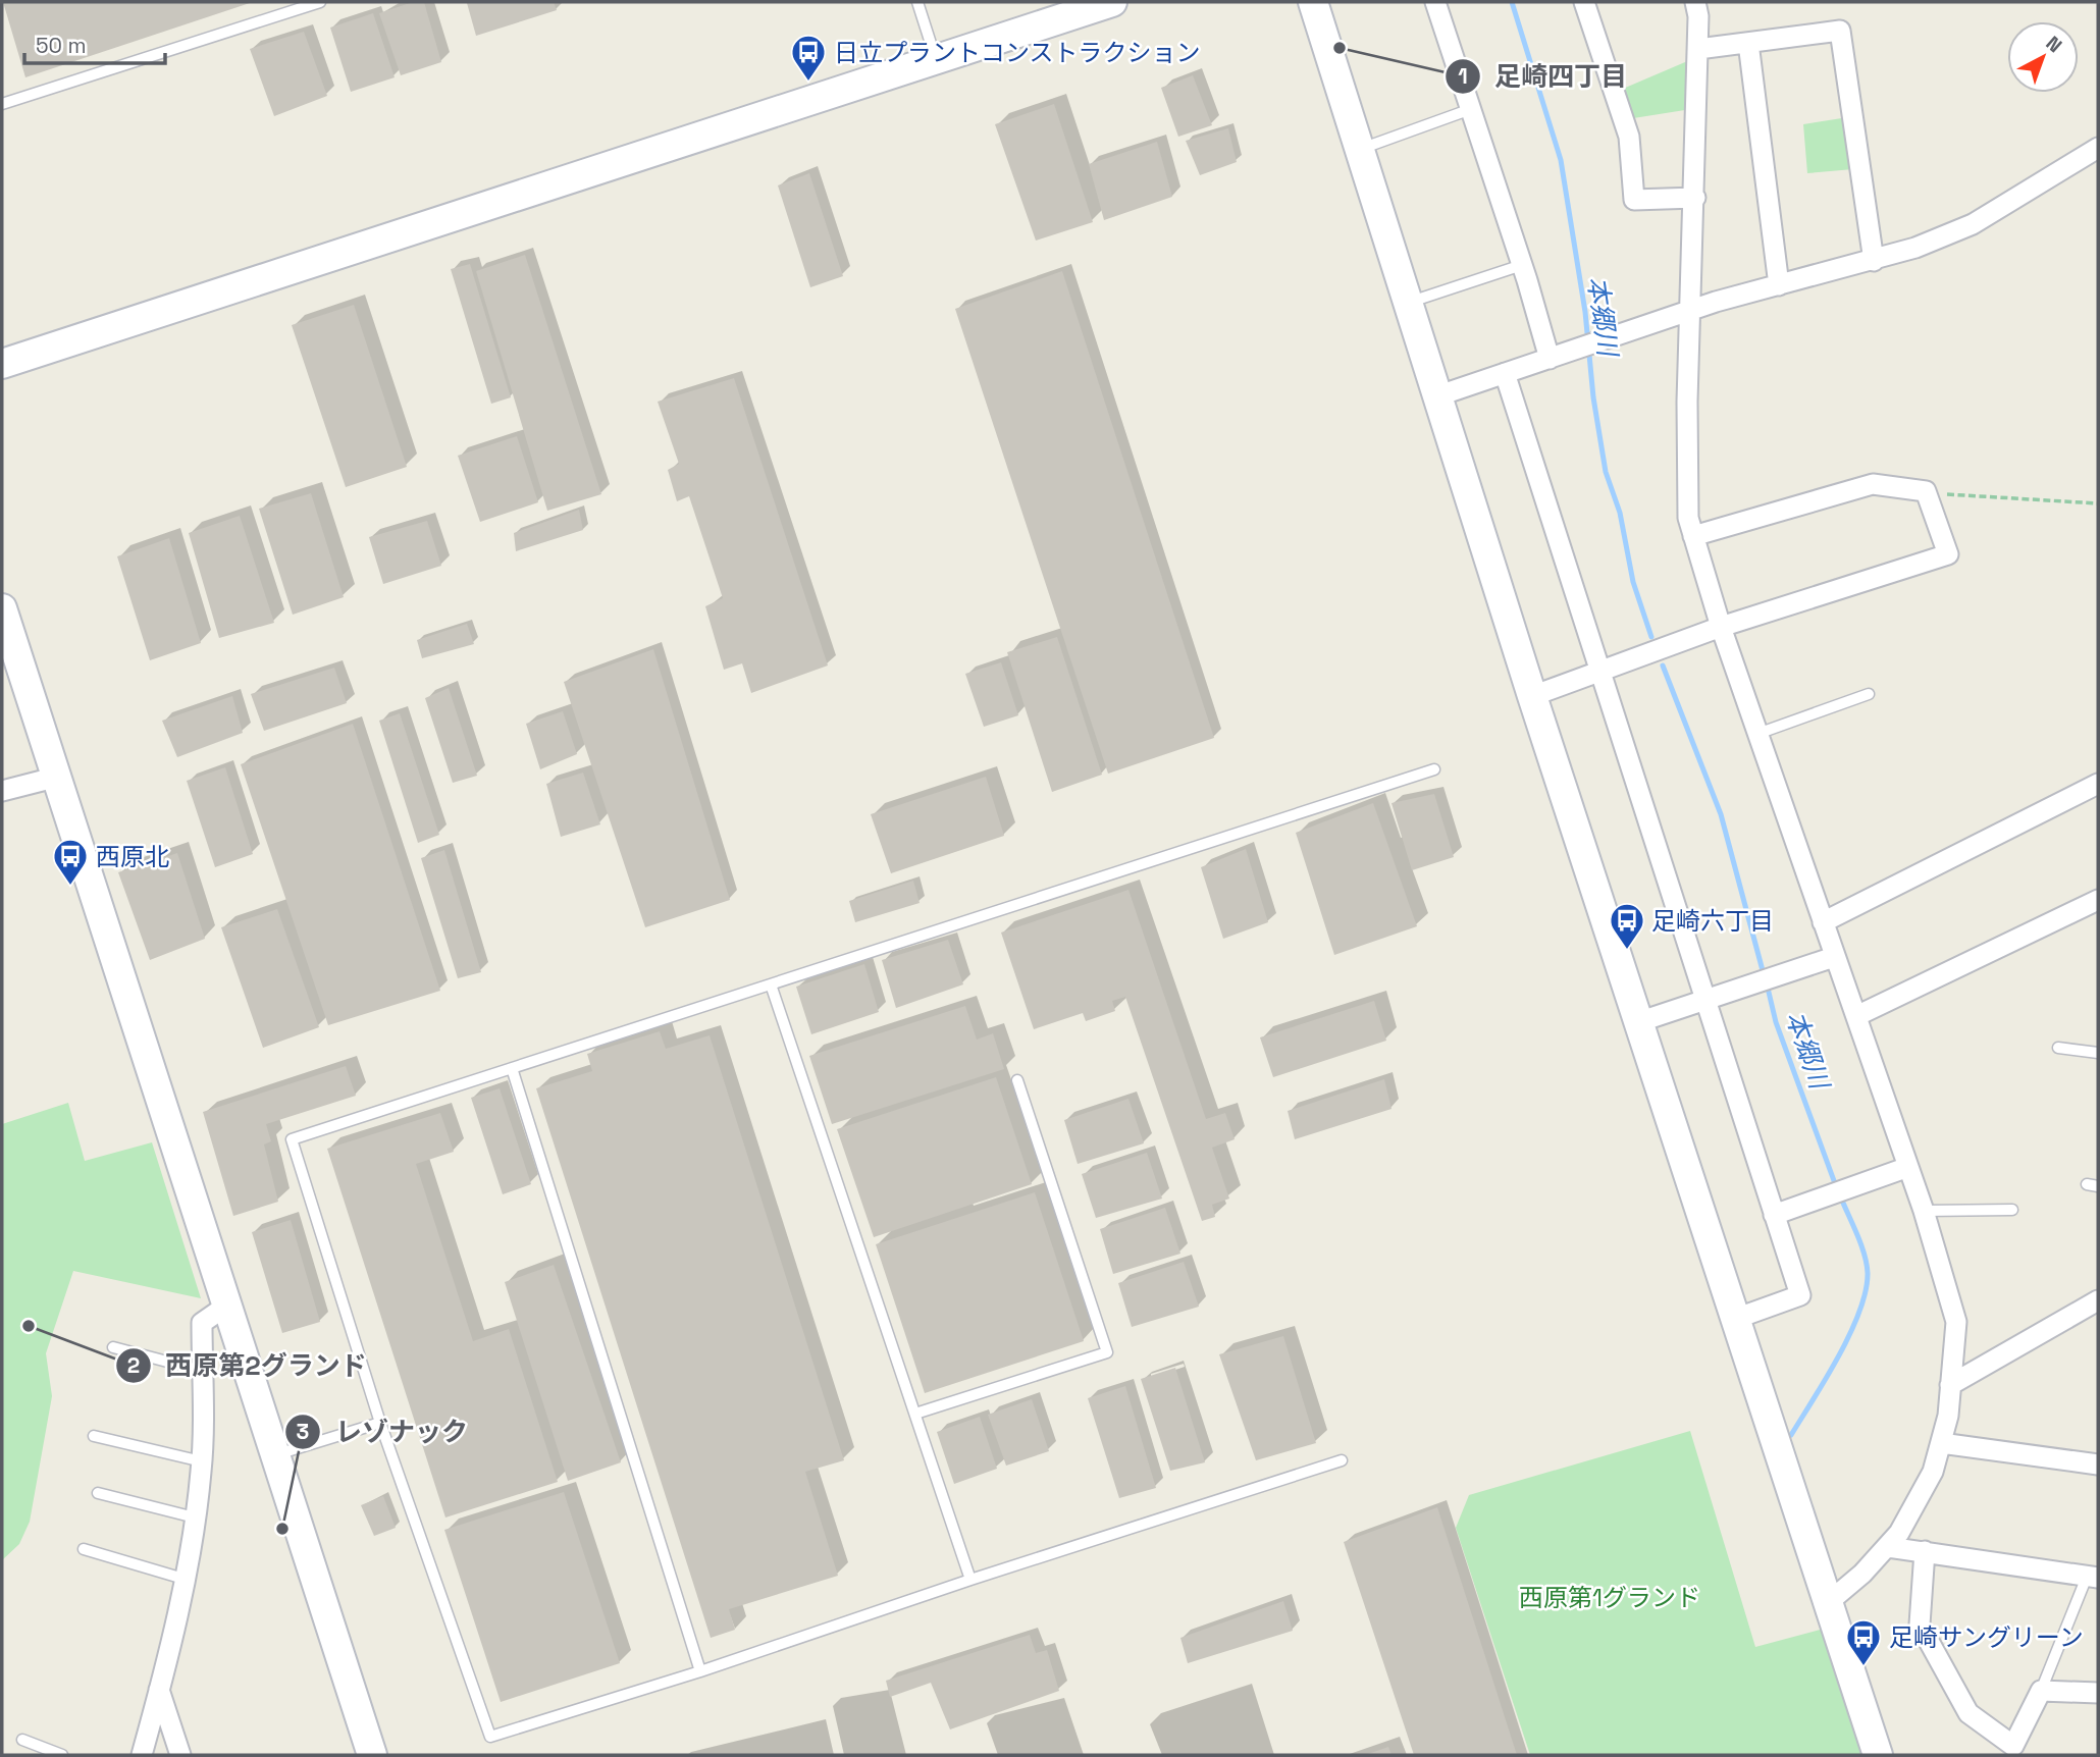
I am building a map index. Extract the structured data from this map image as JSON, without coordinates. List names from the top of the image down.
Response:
{
  "water": ["本郷川"],
  "parks": ["西原第1グランド"],
  "places": {
    "other": ["足崎四丁目", "西原第2グランド", "レゾナック"],
    "bus stop": [
      "日立プラントコンストラクション",
      "西原北",
      "足崎六丁目",
      "足崎サングリーン"
    ]
  },
  "scale_bar": "50 m",
  "north": "top right"
}
